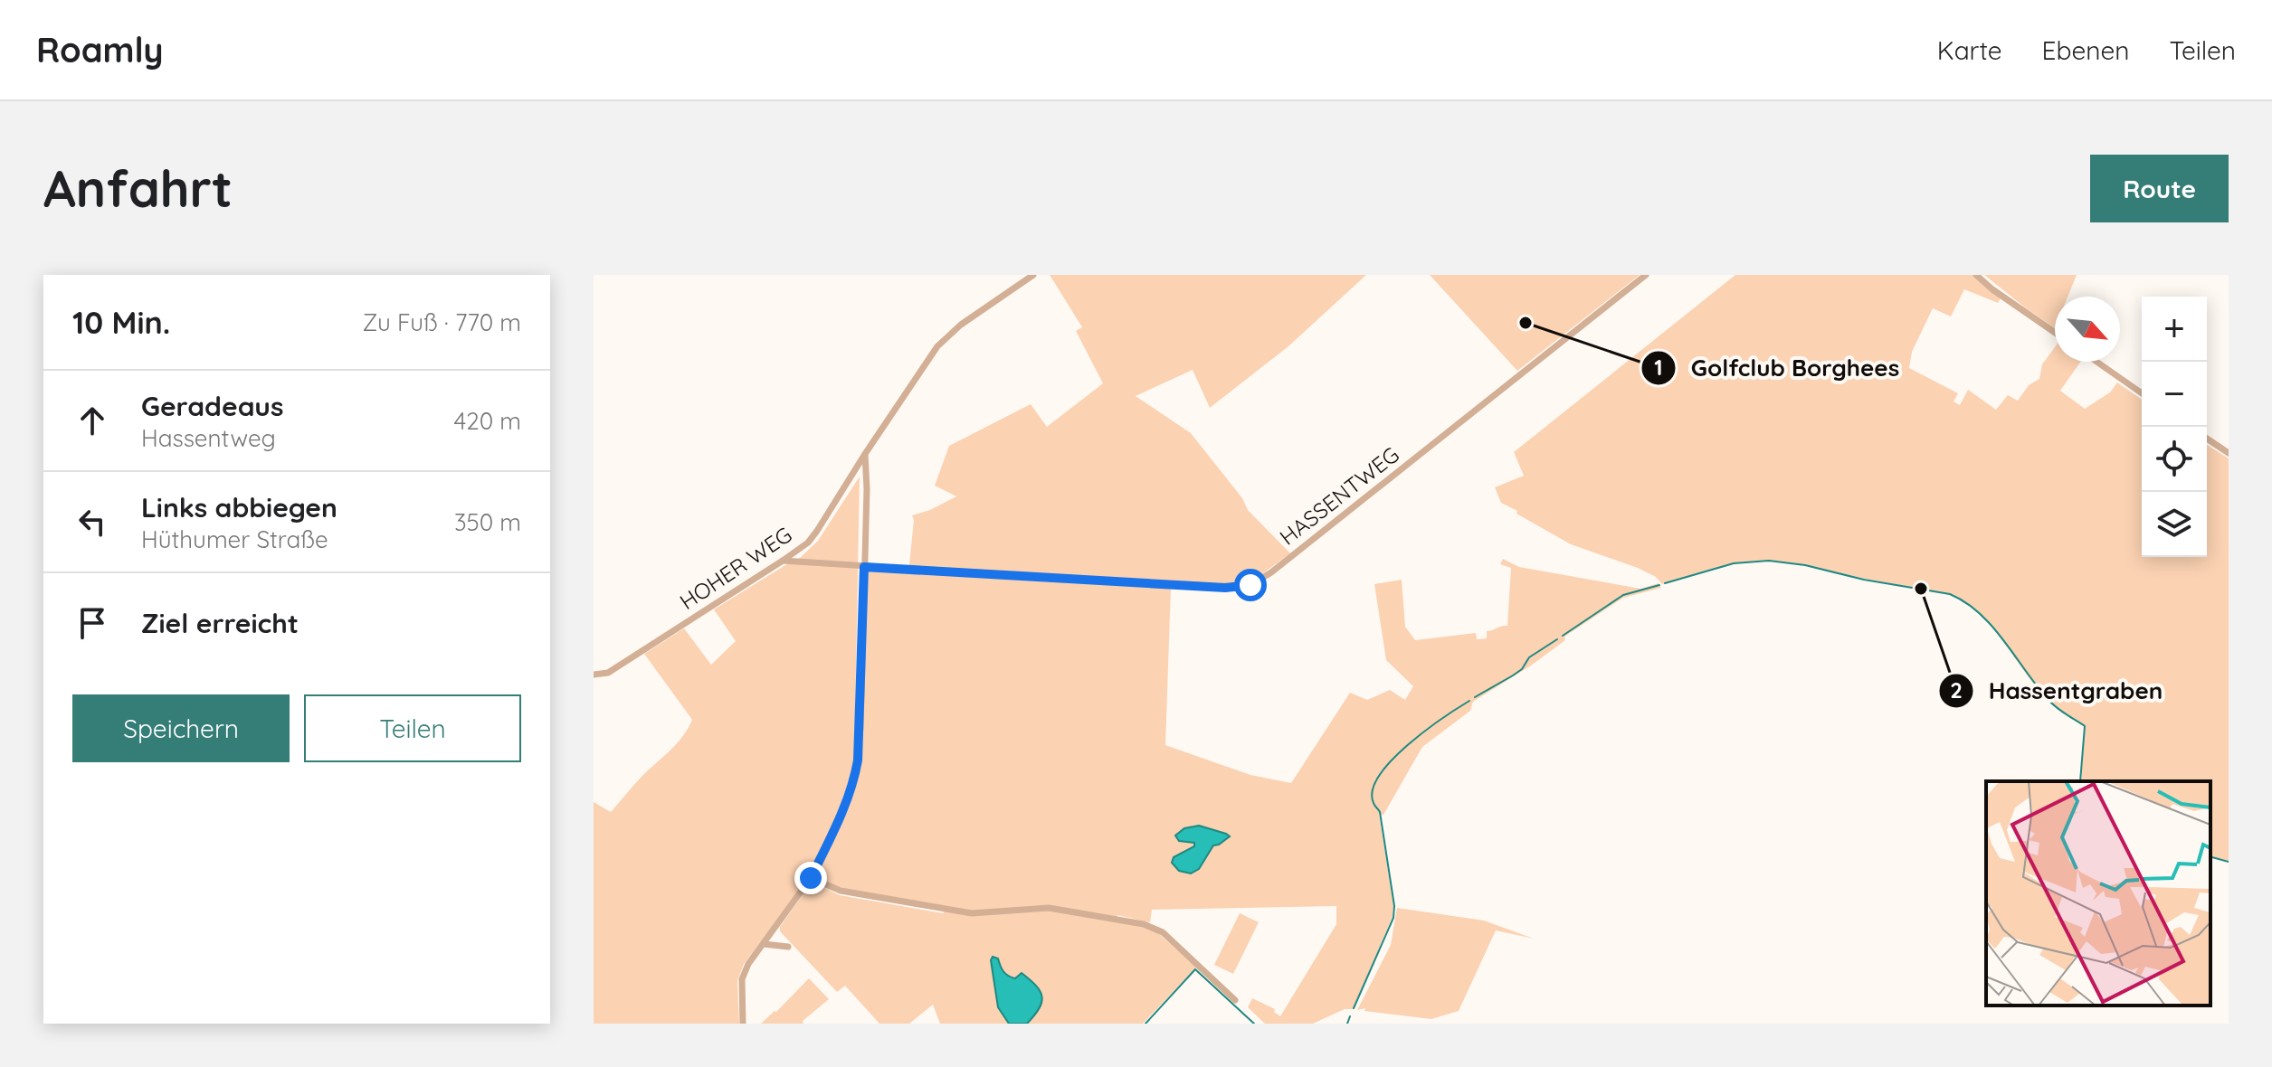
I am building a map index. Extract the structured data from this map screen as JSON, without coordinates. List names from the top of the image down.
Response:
{
  "streets": {
    "street": ["HASSENTWEG", "HOHER WEG"]
  },
  "crossings": [
    ["HASSENTWEG", "HOHER WEG"]
  ],
  "places": ["Golfclub Borghees", "Hassentgraben"],
  "north": "bottom right",
  "page": {
    "header": "Roamly",
    "nav": ["Karte", "Ebenen", "Teilen"],
    "buttons": [
      "Route",
      ["Speichern", "Teilen"]
    ],
    "title": "Anfahrt",
    "heading": ["10 Min.", "Zu Fuß · 770 m"],
    "map_buttons": ["+", "−"],
    "list": [
      ["Geradeaus", "Hassentweg", "420 m"],
      ["Links abbiegen", "Hüthumer Straße", "350 m"],
      "Ziel erreicht"
    ]
  }
}
